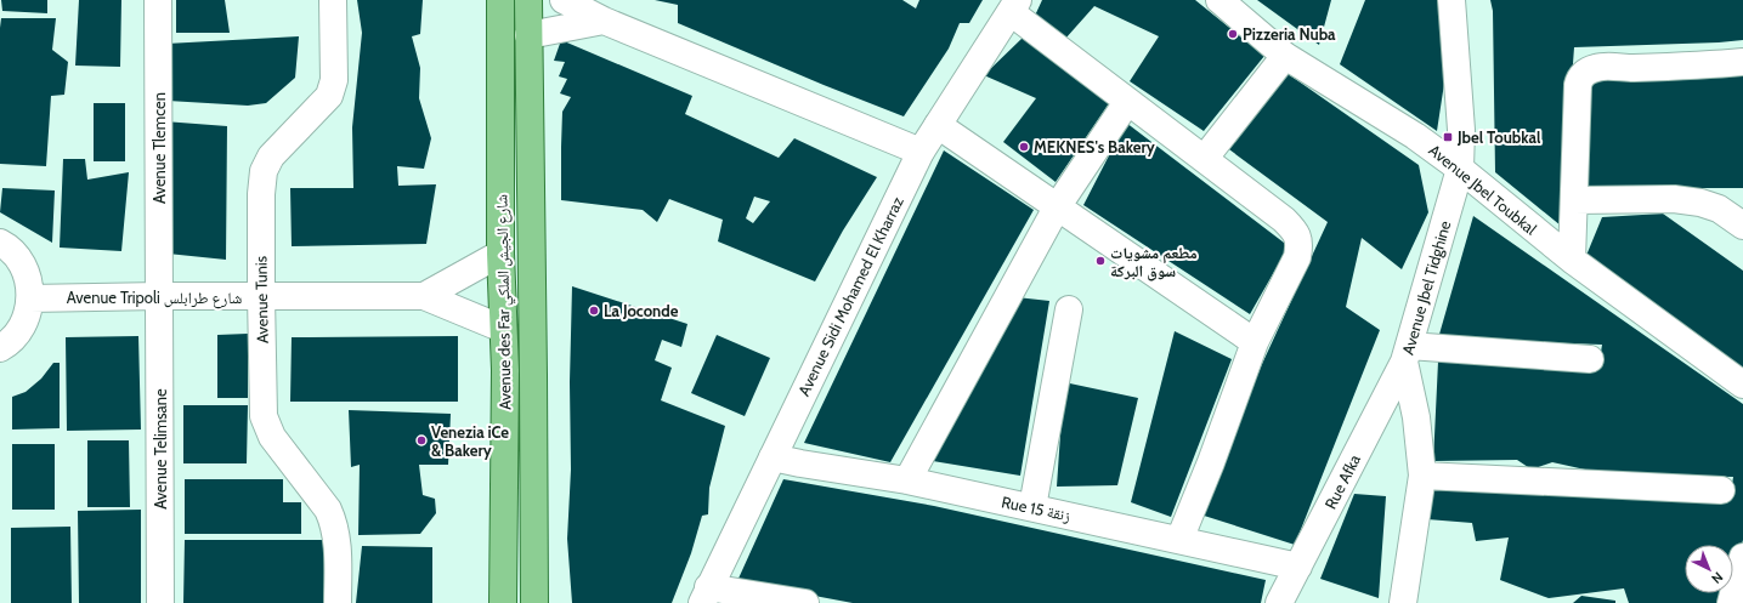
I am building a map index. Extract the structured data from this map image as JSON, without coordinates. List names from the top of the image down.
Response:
{
  "streets": {
    "main road": ["Avenue des Far شارع الجيش الملكي"],
    "street": [
      "Avenue Tlemcen",
      "Avenue Jbel Toubkal",
      "Avenue Jbel Tidghine",
      "Avenue Sidi Mohamed El Kharraz",
      "Avenue Tripoli شارع طرابلس",
      "Avenue Tunis",
      "Avenue Telimsane",
      "Rue Afka",
      "Rue 15 زنقة"
    ]
  },
  "crossings": [
    ["Avenue Tlemcen", "Avenue Tripoli شارع طرابلس"],
    ["Avenue Tlemcen", "Avenue Telimsane"],
    ["Avenue Jbel Toubkal", "Avenue Jbel Tidghine"],
    ["Avenue Jbel Tidghine", "Rue Afka"],
    ["Avenue Sidi Mohamed El Kharraz", "Rue 15 زنقة"],
    ["Avenue Tripoli شارع طرابلس", "Avenue Tunis"],
    ["Avenue Tripoli شارع طرابلس", "Avenue des Far شارع الجيش الملكي"],
    ["Avenue Tripoli شارع طرابلس", "Avenue Telimsane"],
    ["Rue Afka", "Rue 15 زنقة"]
  ],
  "places": {
    "other": [
      "Pizzeria Nuba",
      "MEKNES's Bakery",
      "مطعم مشويات سوق البركة",
      "La Joconde",
      "Venezia iCe & Bakery"
    ],
    "transit": ["Jbel Toubkal"]
  },
  "north": "bottom right"
}
